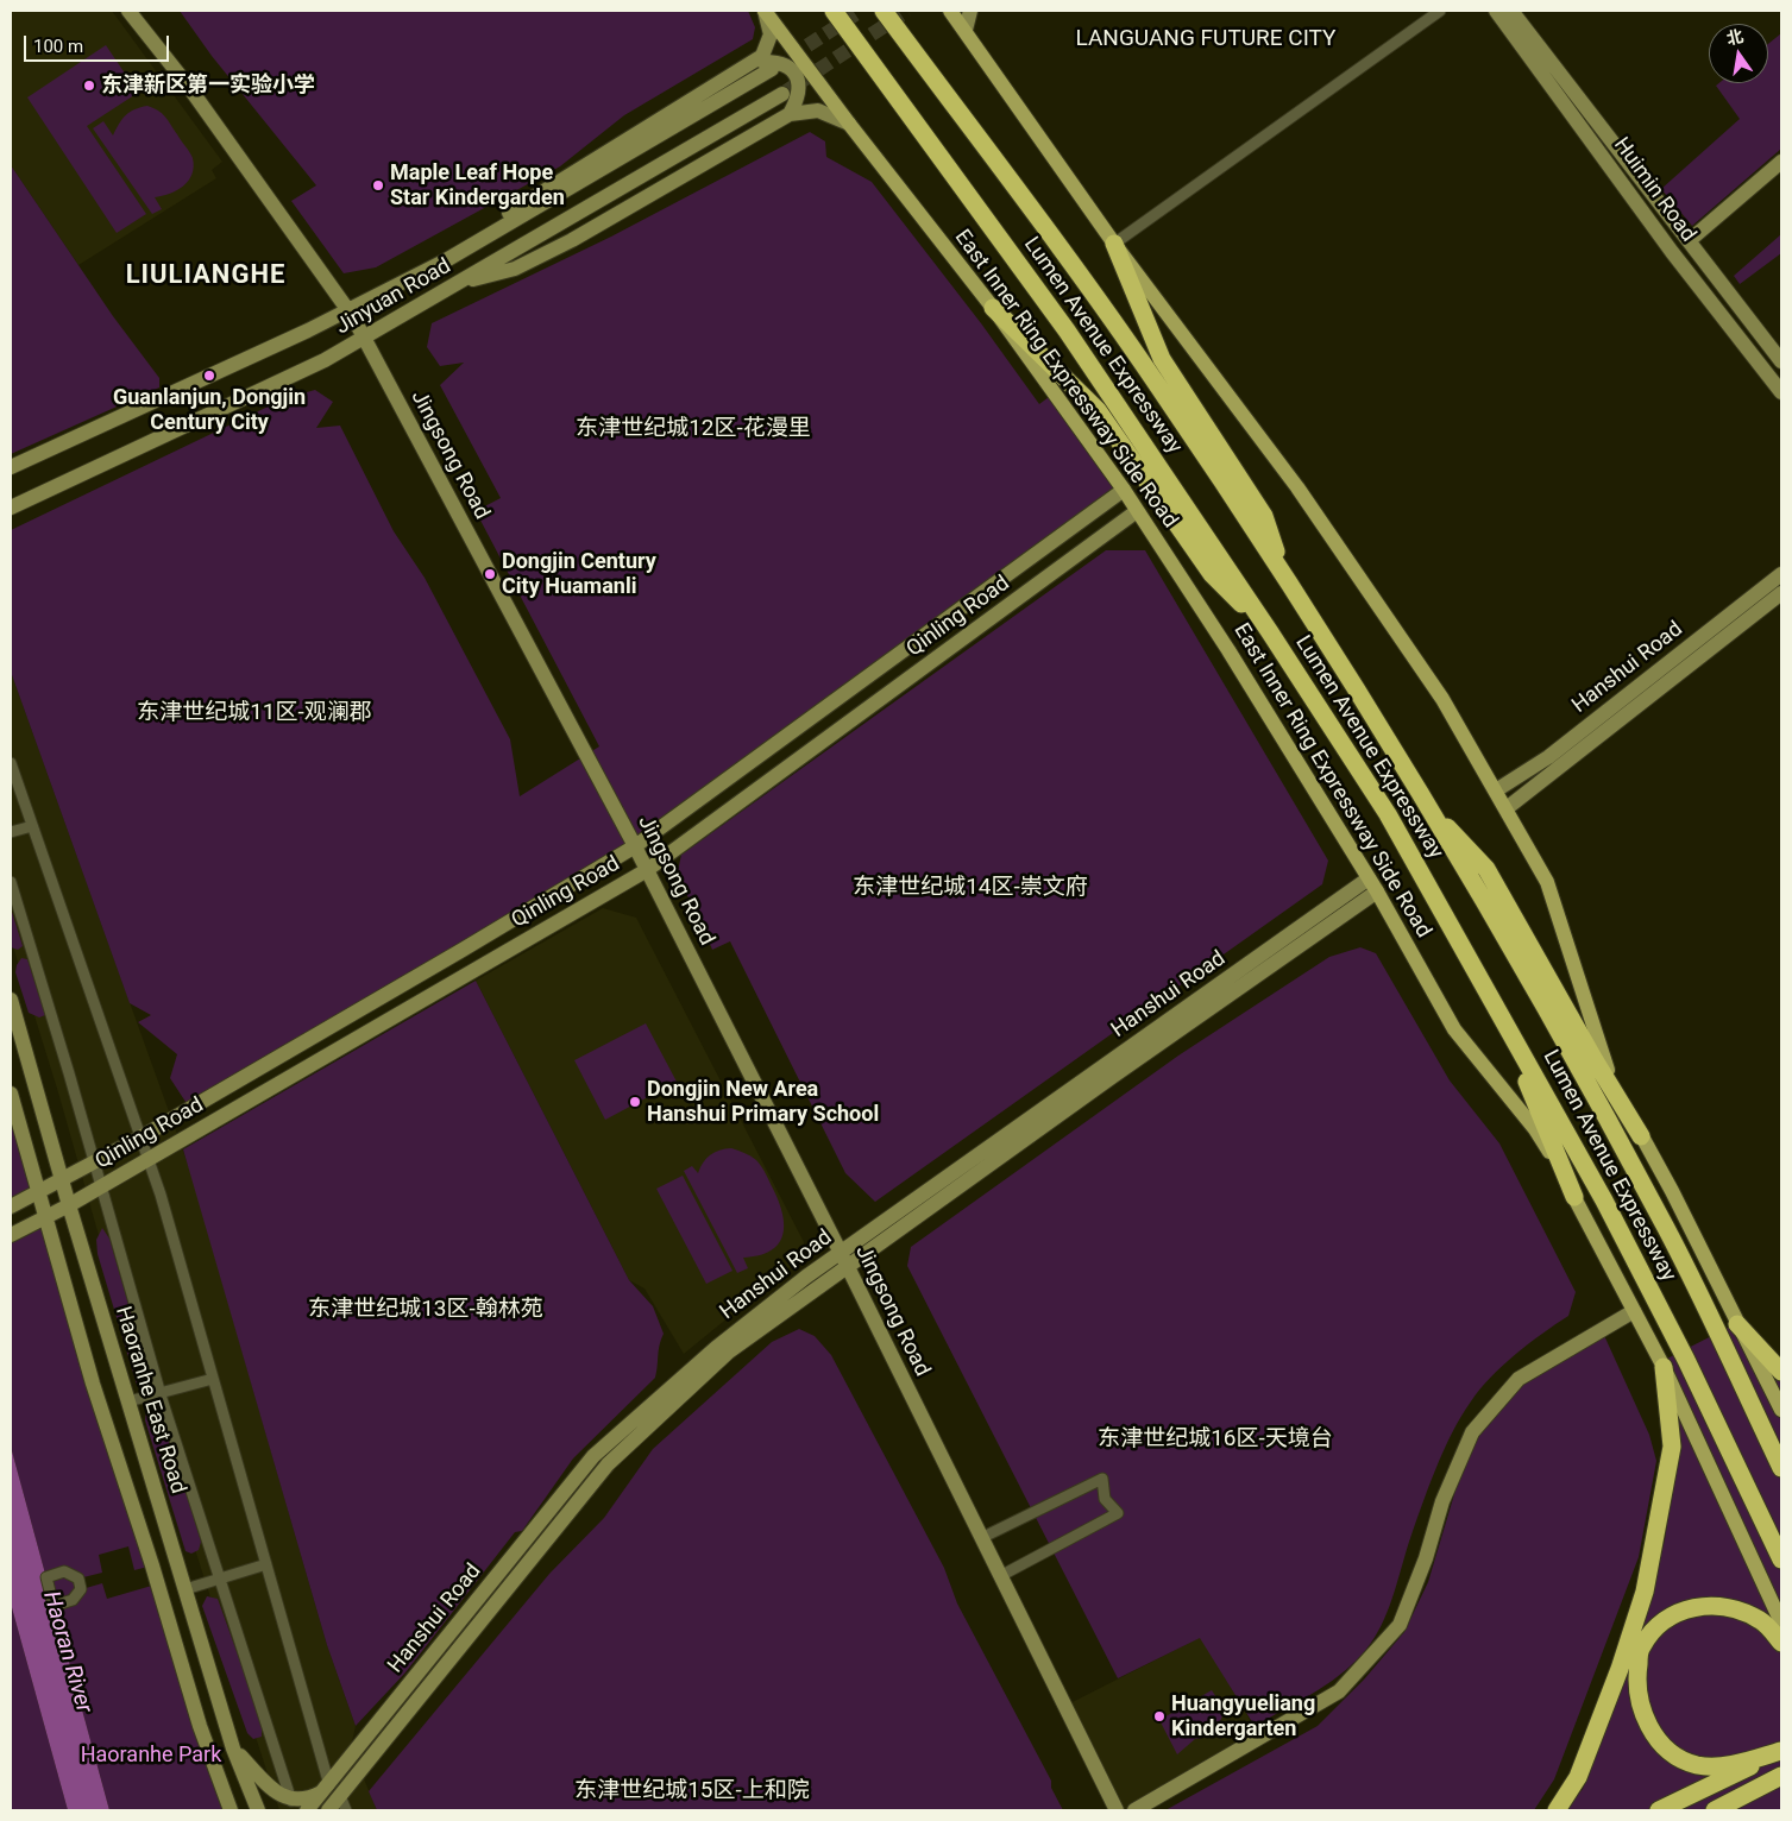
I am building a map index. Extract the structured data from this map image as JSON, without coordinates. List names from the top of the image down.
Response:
{
  "streets": {
    "highway": ["Lumen Avenue Expressway"],
    "main road": ["East Inner Ring Expressway Side Road"],
    "street": [
      "Huimin Road",
      "Jinyuan Road",
      "Jingsong Road",
      "Qinling Road",
      "Hanshui Road",
      "Haoranhe East Road"
    ]
  },
  "crossings": [
    ["Jinyuan Road", "Jingsong Road"],
    ["East Inner Ring Expressway Side Road", "Qinling Road"],
    ["East Inner Ring Expressway Side Road", "Hanshui Road"],
    ["Jingsong Road", "Qinling Road"],
    ["Jingsong Road", "Hanshui Road"],
    ["Qinling Road", "Haoranhe East Road"]
  ],
  "districts": [
    "LANGUANG FUTURE CITY",
    "LIULIANGHE",
    "东津世纪城12区-花漫里",
    "东津世纪城11区-观澜郡",
    "东津世纪城14区-崇文府",
    "东津世纪城13区-翰林苑",
    "东津世纪城16区-天境台",
    "东津世纪城15区-上和院"
  ],
  "water": ["Haoran River"],
  "parks": ["Haoranhe Park"],
  "places": [
    "东津新区第一实验小学",
    "Maple Leaf Hope Star Kindergarden",
    "Guanlanjun, Dongjin Century City",
    "Dongjin Century City Huamanli",
    "Dongjin New Area Hanshui Primary School",
    "Huangyueliang Kindergarten"
  ],
  "scale_bar": "100 m",
  "north": "top"
}
